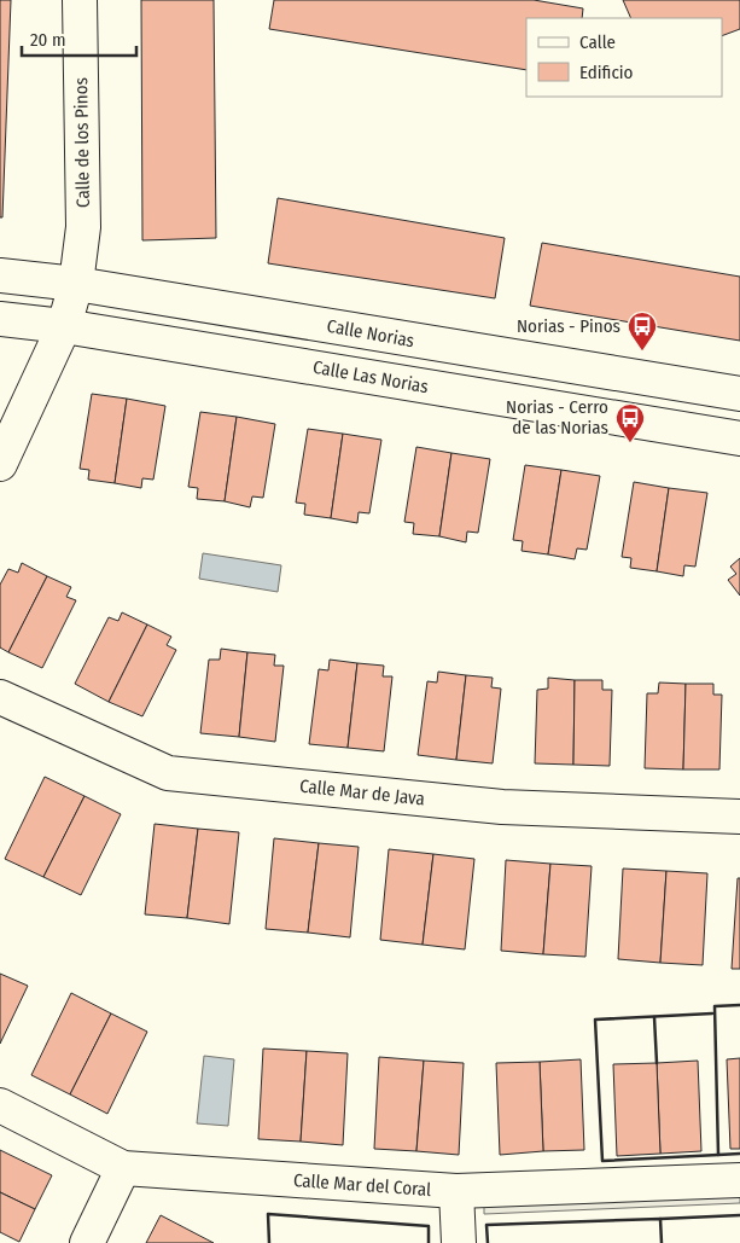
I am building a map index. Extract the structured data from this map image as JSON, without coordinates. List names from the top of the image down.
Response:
{
  "streets": {
    "street": [
      "Calle de los Pinos",
      "Calle Norias",
      "Calle Las Norias",
      "Calle Mar de Java",
      "Calle Mar del Coral"
    ]
  },
  "crossings": [
    ["Calle de los Pinos", "Calle Norias"],
    ["Calle de los Pinos", "Calle Las Norias"]
  ],
  "places": {
    "bus stop": ["Norias - Pinos", "Norias - Cerro de las Norias"]
  },
  "legend": ["Calle", "Edificio"],
  "scale_bar": "20 m"
}
